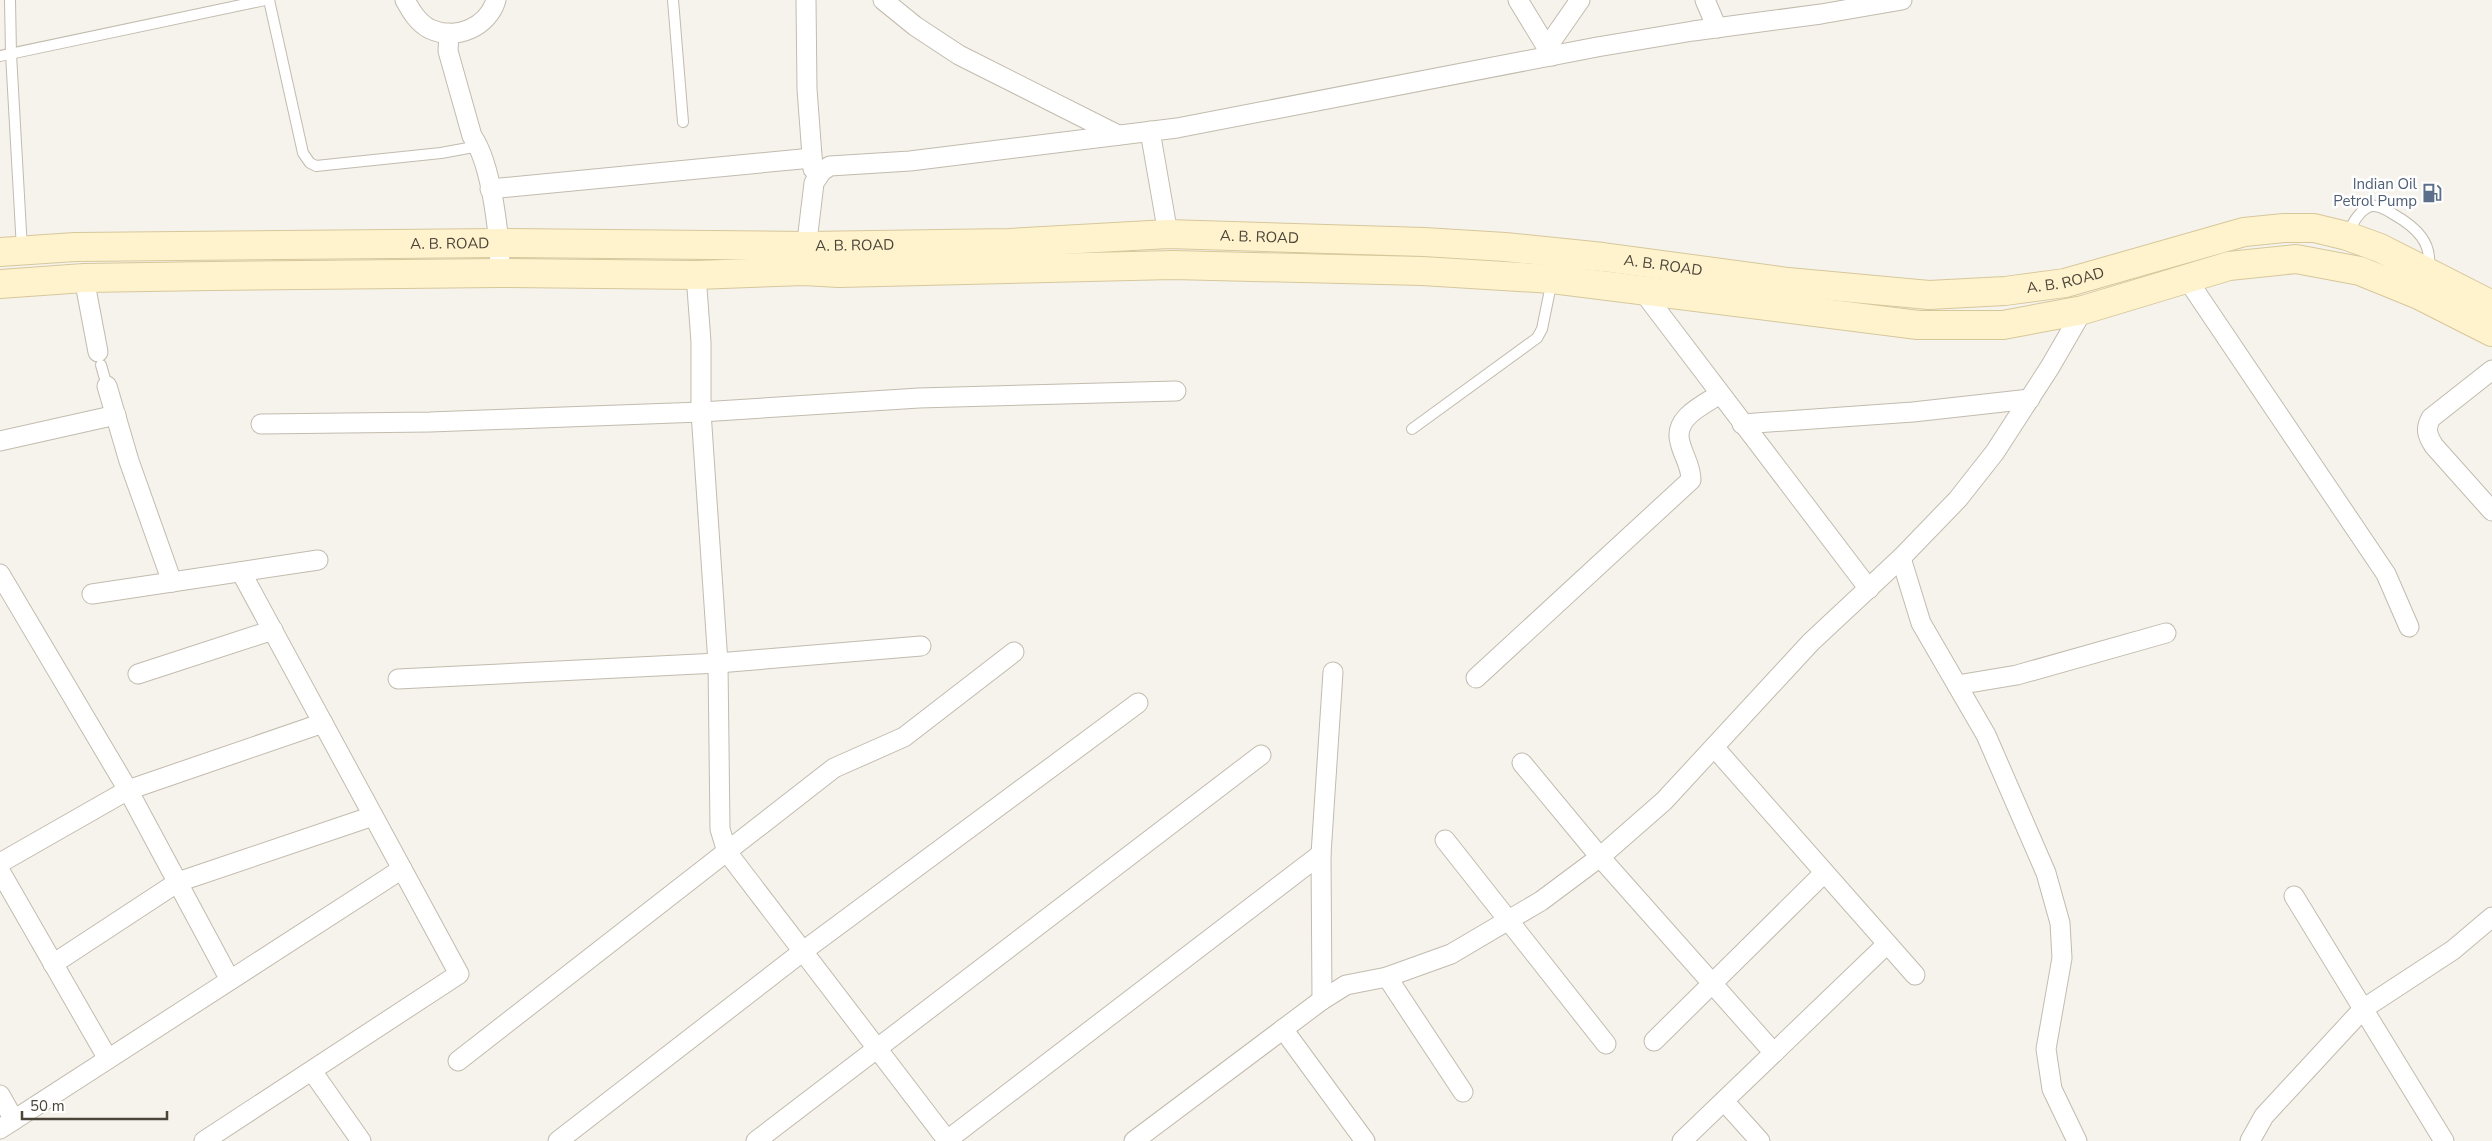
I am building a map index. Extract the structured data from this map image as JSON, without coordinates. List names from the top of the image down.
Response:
{
  "streets": {
    "main road": ["A. B. ROAD"]
  },
  "places": {
    "fuel station": ["Indian Oil Petrol Pump"]
  },
  "scale_bar": "50 m"
}
